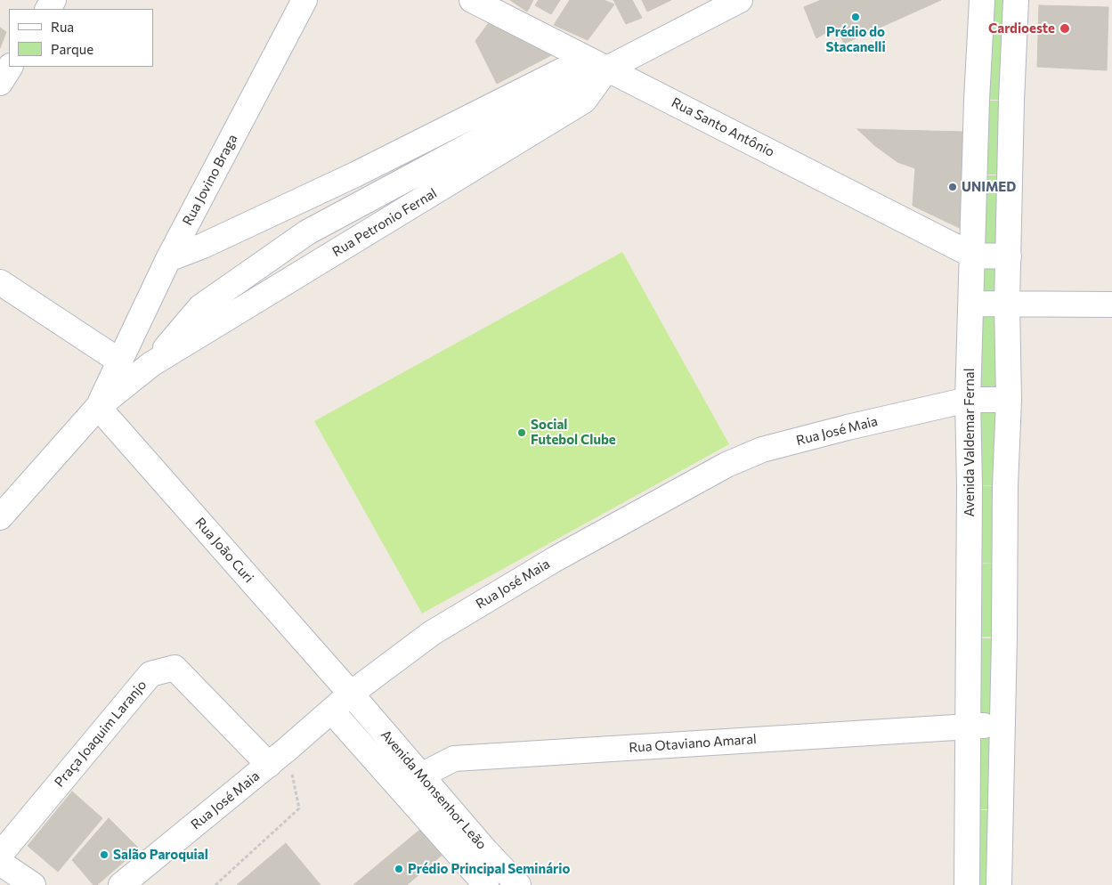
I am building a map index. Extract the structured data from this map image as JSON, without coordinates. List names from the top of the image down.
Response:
{
  "streets": {
    "street": [
      "Rua Santo Antônio",
      "Rua Jovino Braga",
      "Rua Petronio Fernal",
      "Rua José Maia",
      "Avenida Valdemar Fernal",
      "Rua João Curi",
      "Praça Joaquim Laranjo",
      "Rua Otaviano Amaral",
      "Avenida Monsenhor Leão"
    ]
  },
  "crossings": [
    ["Rua Santo Antônio", "Rua Petronio Fernal"],
    ["Rua Santo Antônio", "Avenida Valdemar Fernal"],
    ["Rua Jovino Braga", "Rua Petronio Fernal"],
    ["Rua Petronio Fernal", "Rua João Curi"],
    ["Rua José Maia", "Avenida Valdemar Fernal"],
    ["Rua José Maia", "Rua João Curi"],
    ["Rua José Maia", "Praça Joaquim Laranjo"],
    ["Rua José Maia", "Avenida Monsenhor Leão"],
    ["Avenida Valdemar Fernal", "Rua Otaviano Amaral"],
    ["Rua João Curi", "Avenida Monsenhor Leão"],
    ["Rua Otaviano Amaral", "Avenida Monsenhor Leão"]
  ],
  "places": [
    "Prédio do Stacanelli",
    "Cardioeste",
    "UNIMED",
    "Social Futebol Clube",
    "Salão Paroquial",
    "Prédio Principal Seminário"
  ],
  "legend": ["Rua", "Parque"]
}
